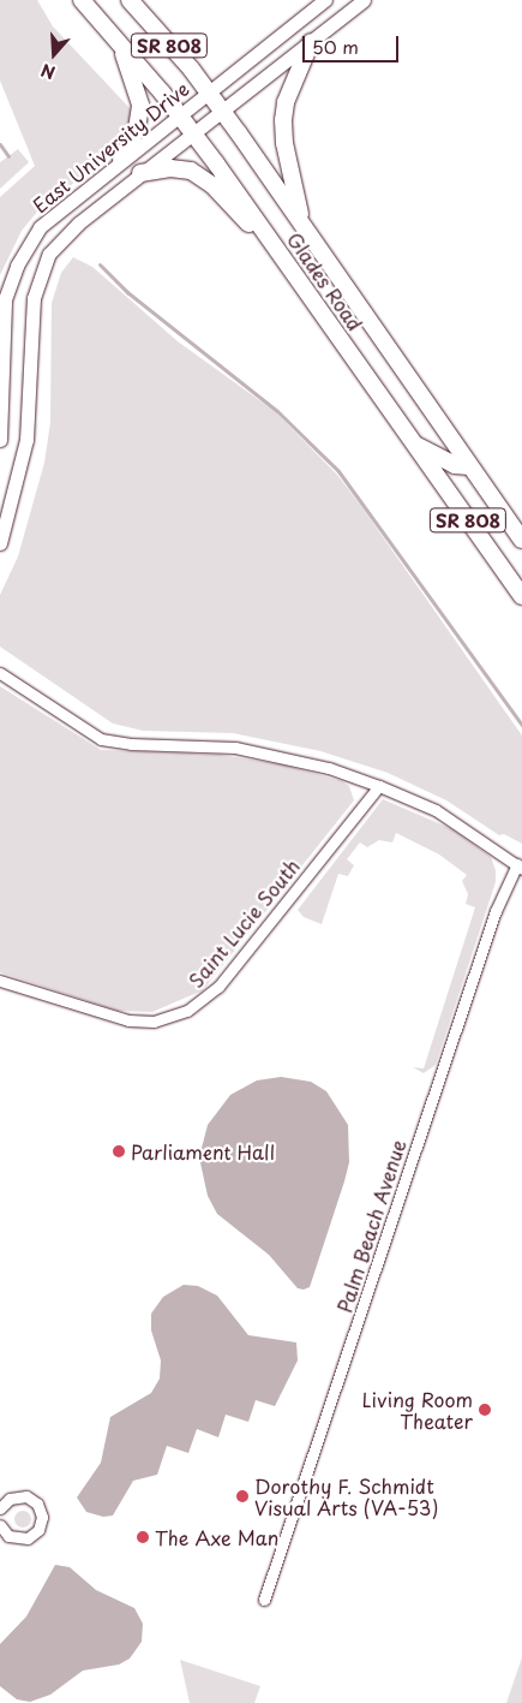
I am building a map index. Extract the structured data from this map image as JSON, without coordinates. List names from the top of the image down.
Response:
{
  "streets": {
    "main road": ["SR 808", "Glades Road"],
    "street": ["East University Drive", "Saint Lucie South", "Palm Beach Avenue"]
  },
  "crossings": [
    ["East University Drive", "Glades Road"]
  ],
  "places": [
    "Parliament Hall",
    "Living Room Theater",
    "Dorothy F. Schmidt Visual Arts (VA-53)",
    "The Axe Man"
  ],
  "scale_bar": "50 m",
  "north": "bottom"
}
